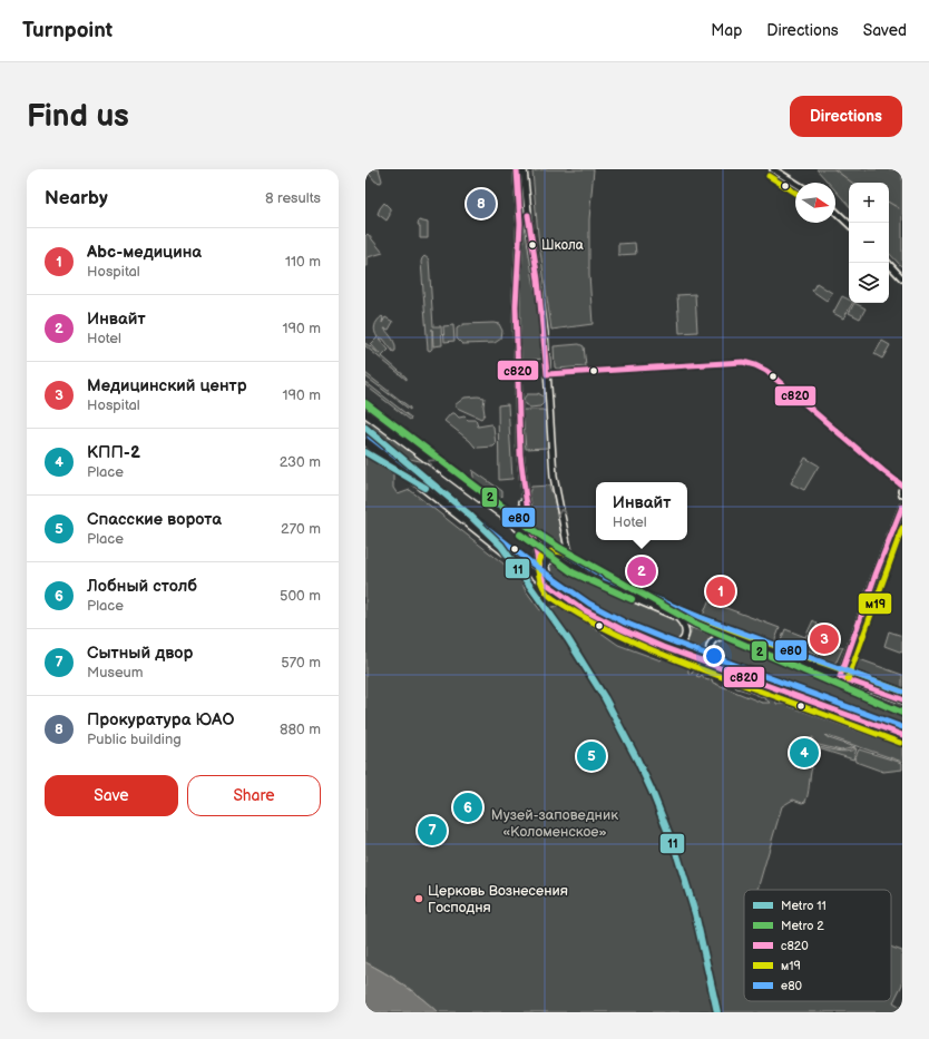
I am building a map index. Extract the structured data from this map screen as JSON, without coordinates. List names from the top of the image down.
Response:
{
  "parks": ["Музей-заповедник «Коломенское»"],
  "places": ["Школа", "Церковь Вознесения Господня"],
  "lines": [
    "transit line с820",
    "transit line м19",
    "metro line 2",
    "transit line е80",
    "metro line 11"
  ],
  "legend": [
    "Metro 11",
    "Metro 2",
    "с820",
    "м19",
    "е80"
  ],
  "north": "right",
  "page": {
    "header": "Turnpoint",
    "nav": ["Map", "Directions", "Saved"],
    "buttons": [
      "Directions",
      ["Save", "Share"]
    ],
    "title": "Find us",
    "heading": ["Nearby", "8 results"],
    "map_buttons": ["+", "−"],
    "pins": [
      "8",
      "2",
      "1",
      "3",
      "4",
      "5",
      "6",
      "7"
    ],
    "list": [
      {
        "mark": "1",
        "name": "Abc-медицина",
        "note": "Hospital",
        "value": "110 m"
      },
      {
        "mark": "2",
        "name": "Инвайт",
        "note": "Hotel",
        "value": "190 m"
      },
      {
        "mark": "3",
        "name": "Медицинский центр",
        "note": "Hospital",
        "value": "190 m"
      },
      {
        "mark": "4",
        "name": "КПП-2",
        "note": "Place",
        "value": "230 m"
      },
      {
        "mark": "5",
        "name": "Спасские ворота",
        "note": "Place",
        "value": "270 m"
      },
      {
        "mark": "6",
        "name": "Лобный столб",
        "note": "Place",
        "value": "500 m"
      },
      {
        "mark": "7",
        "name": "Сытный двор",
        "note": "Museum",
        "value": "570 m"
      },
      {
        "mark": "8",
        "name": "Прокуратура ЮАО",
        "note": "Public building",
        "value": "880 m"
      }
    ],
    "popup": ["Инвайт", "Hotel"]
  }
}
